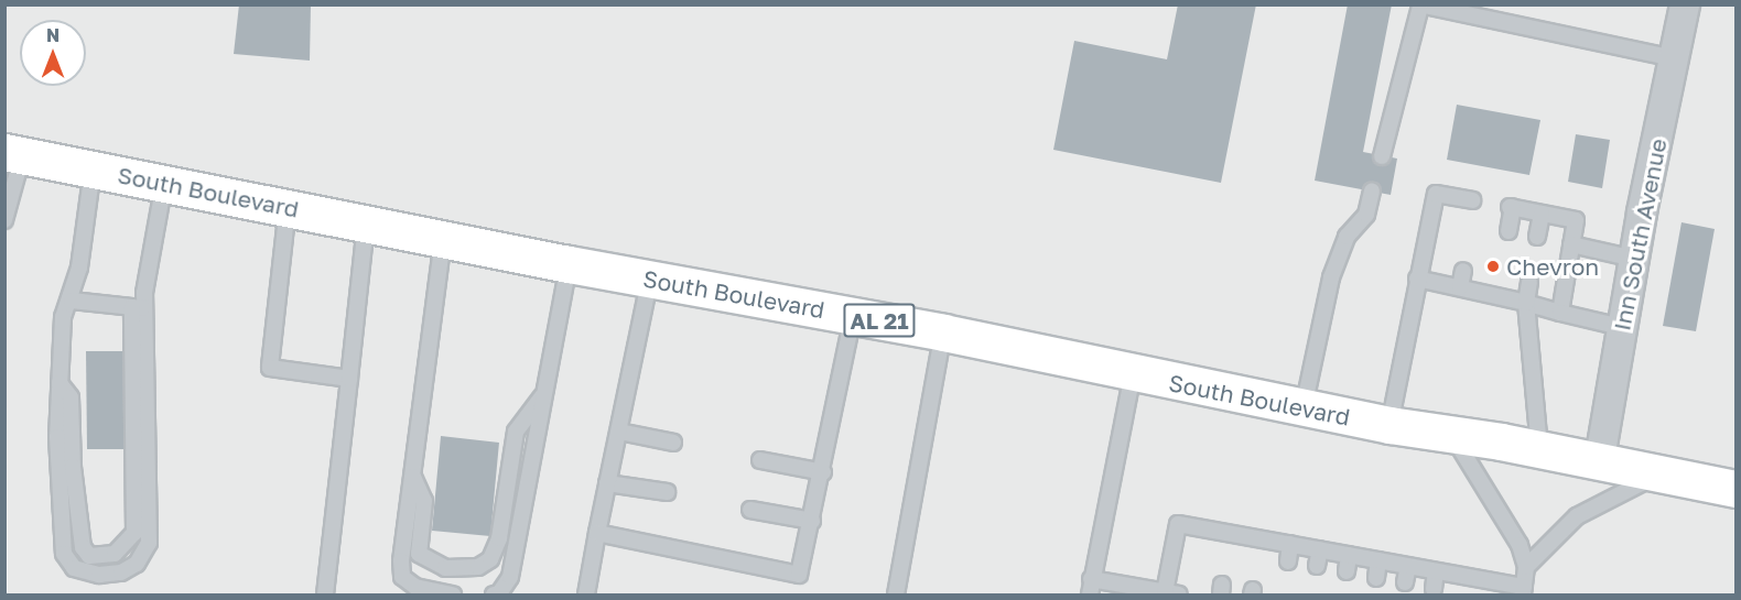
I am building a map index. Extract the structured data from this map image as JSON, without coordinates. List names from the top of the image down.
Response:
{
  "streets": {
    "main road": ["South Boulevard", "AL 21"],
    "street": ["Inn South Avenue"]
  },
  "crossings": [
    ["South Boulevard", "Inn South Avenue"]
  ],
  "places": ["Chevron"],
  "north": "top"
}
